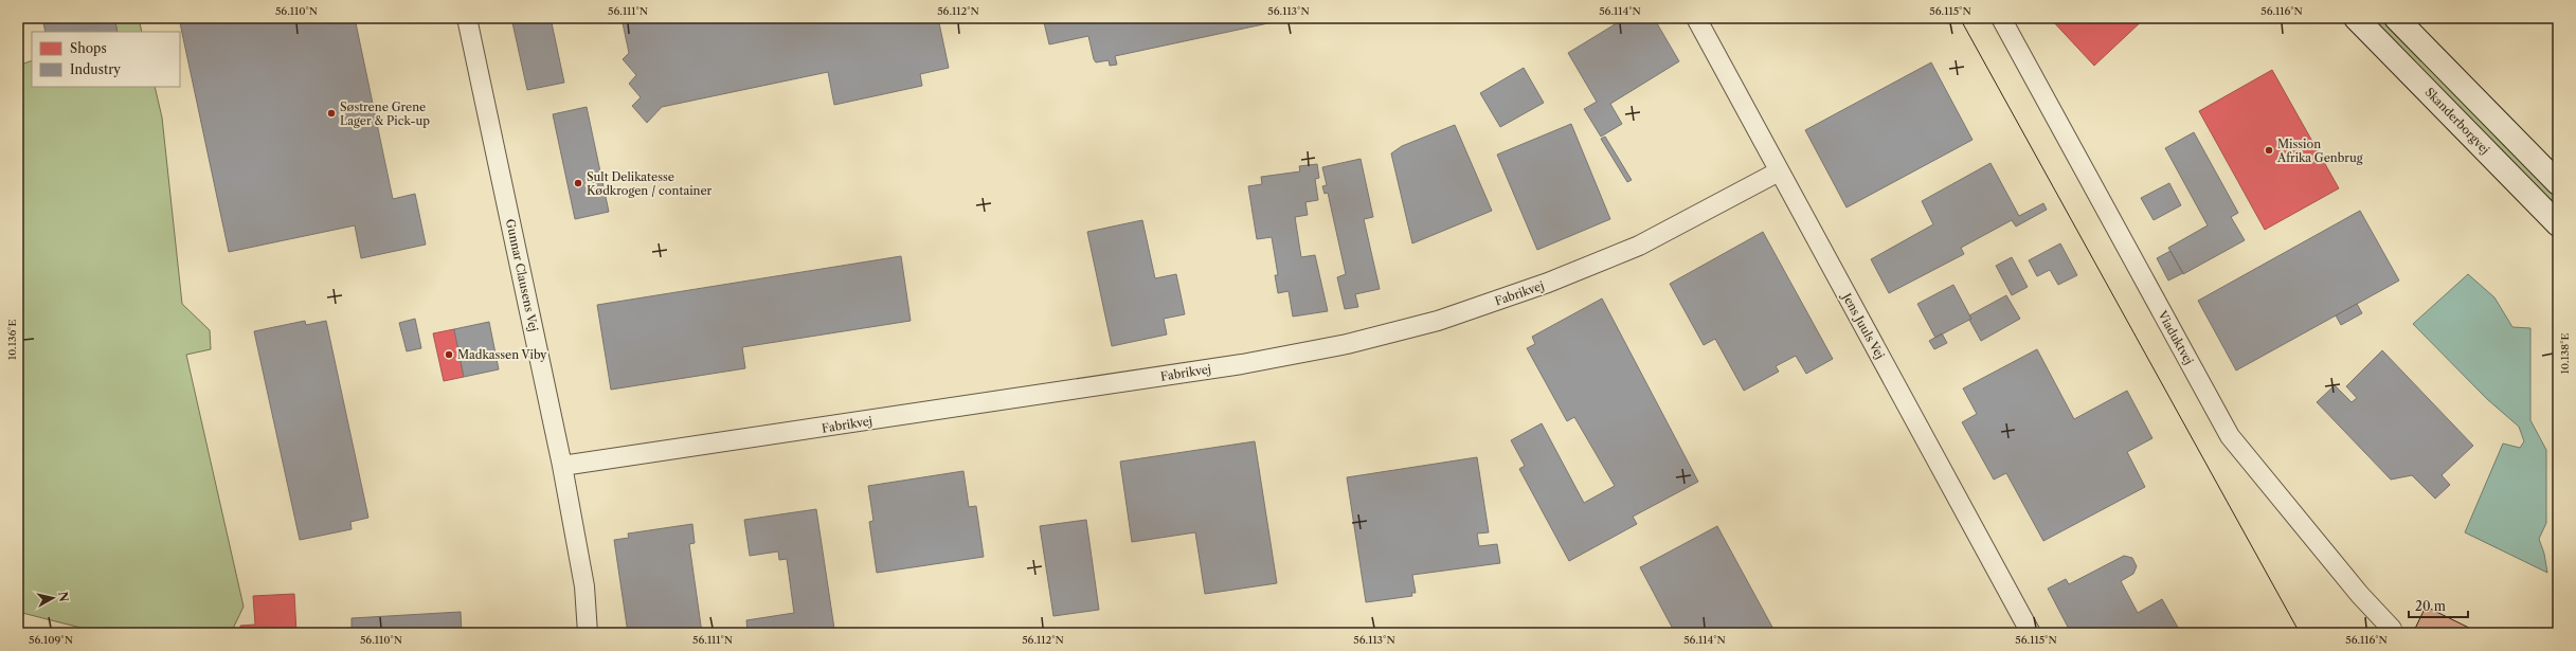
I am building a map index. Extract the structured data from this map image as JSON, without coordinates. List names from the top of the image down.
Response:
{
  "streets": {
    "main road": ["Skanderborgvej"],
    "street": [
      "Gunnar Clausens Vej",
      "Fabrikvej",
      "Jens Juuls Vej",
      "Viaduktvej"
    ]
  },
  "crossings": [
    ["Gunnar Clausens Vej", "Fabrikvej"],
    ["Fabrikvej", "Jens Juuls Vej"]
  ],
  "places": [
    "Søstrene Grene Lager & Pick-up",
    "Mission Afrika Genbrug",
    "Sult Delikatesse Kødkrogen / container",
    "Madkassen Viby"
  ],
  "legend": ["Shops", "Industry"],
  "scale_bar": "20 m",
  "north": "right",
  "coordinates": [
    "56.110°N",
    "56.111°N",
    "56.112°N",
    "56.113°N",
    "56.114°N",
    "56.115°N",
    "56.116°N",
    "10.136°E",
    "10.138°E",
    "56.109°N"
  ]
}
